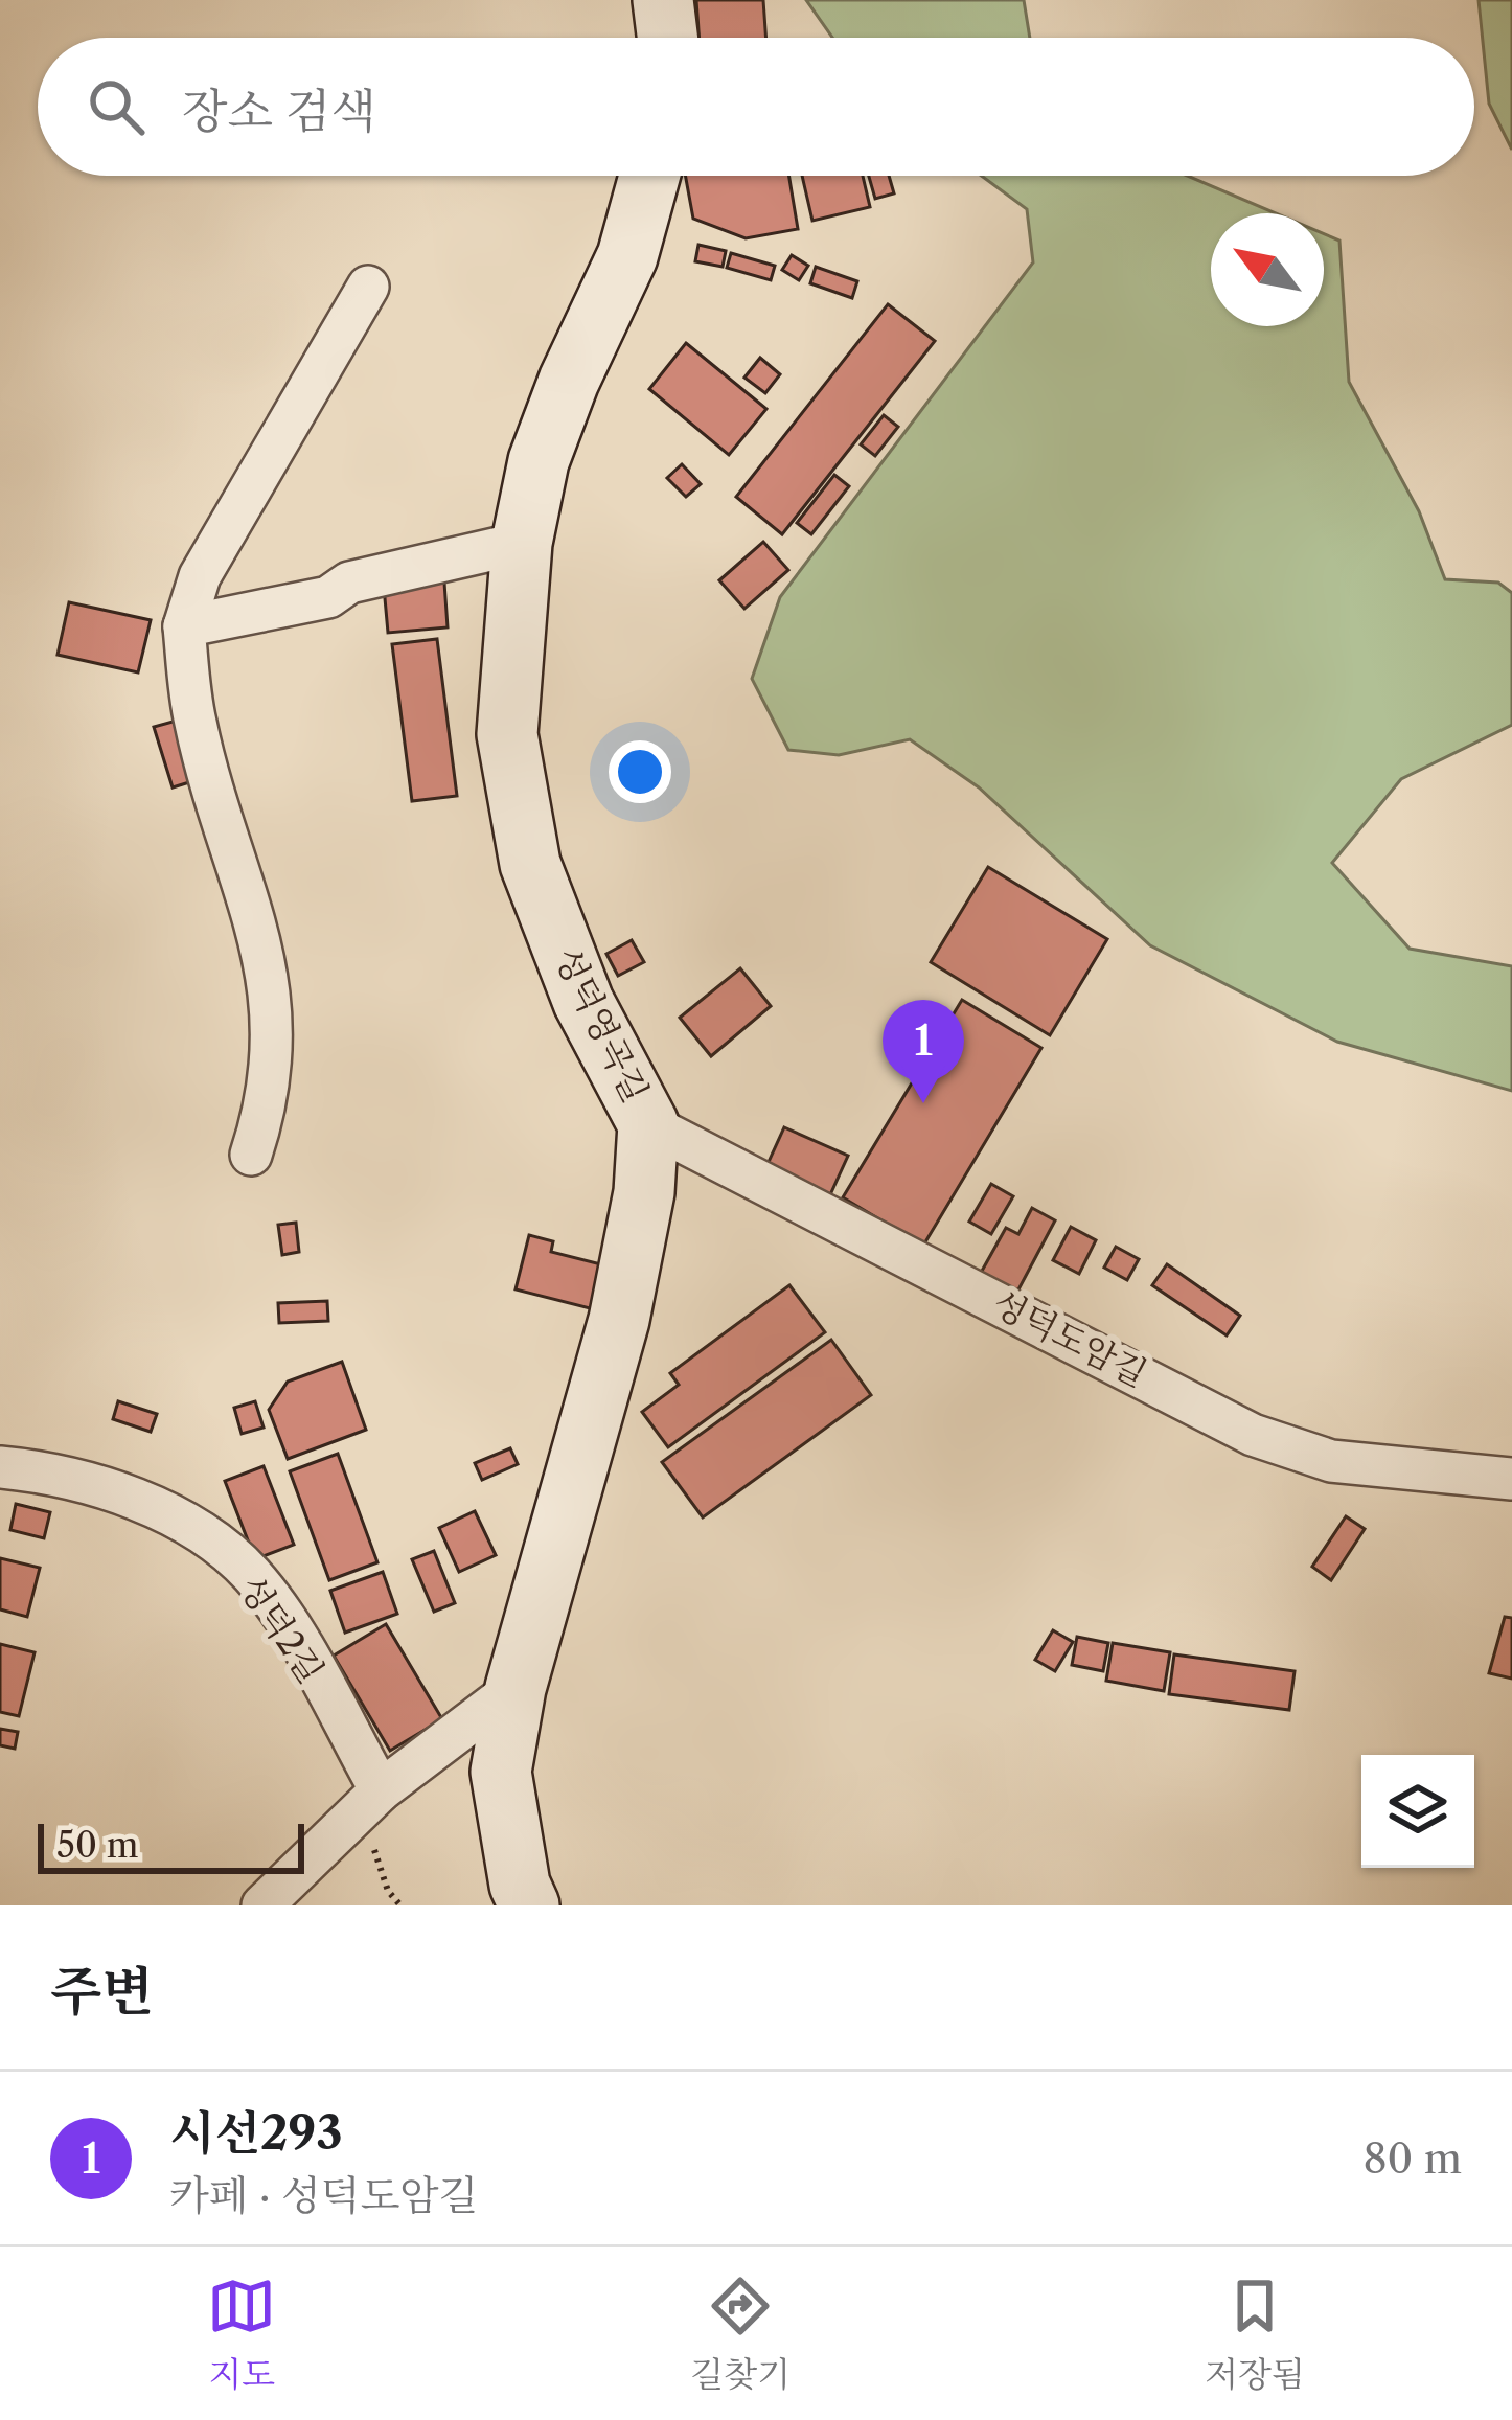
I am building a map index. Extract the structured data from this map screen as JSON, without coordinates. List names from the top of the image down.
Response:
{
  "streets": {
    "main road": ["성덕영곡길"],
    "street": ["성덕도암길", "성덕2길"]
  },
  "crossings": [
    ["성덕영곡길", "성덕도암길"]
  ],
  "scale_bar": "50 m",
  "north": "top left",
  "page": {
    "search": "장소 검색",
    "pins": "1",
    "scale": "50 m",
    "heading": "주변",
    "list": [
      {
        "mark": "1",
        "name": "시선293",
        "note": "카페 · 성덕도암길",
        "value": "80 m"
      }
    ],
    "nav": ["지도", "길찾기", "저장됨"]
  }
}
